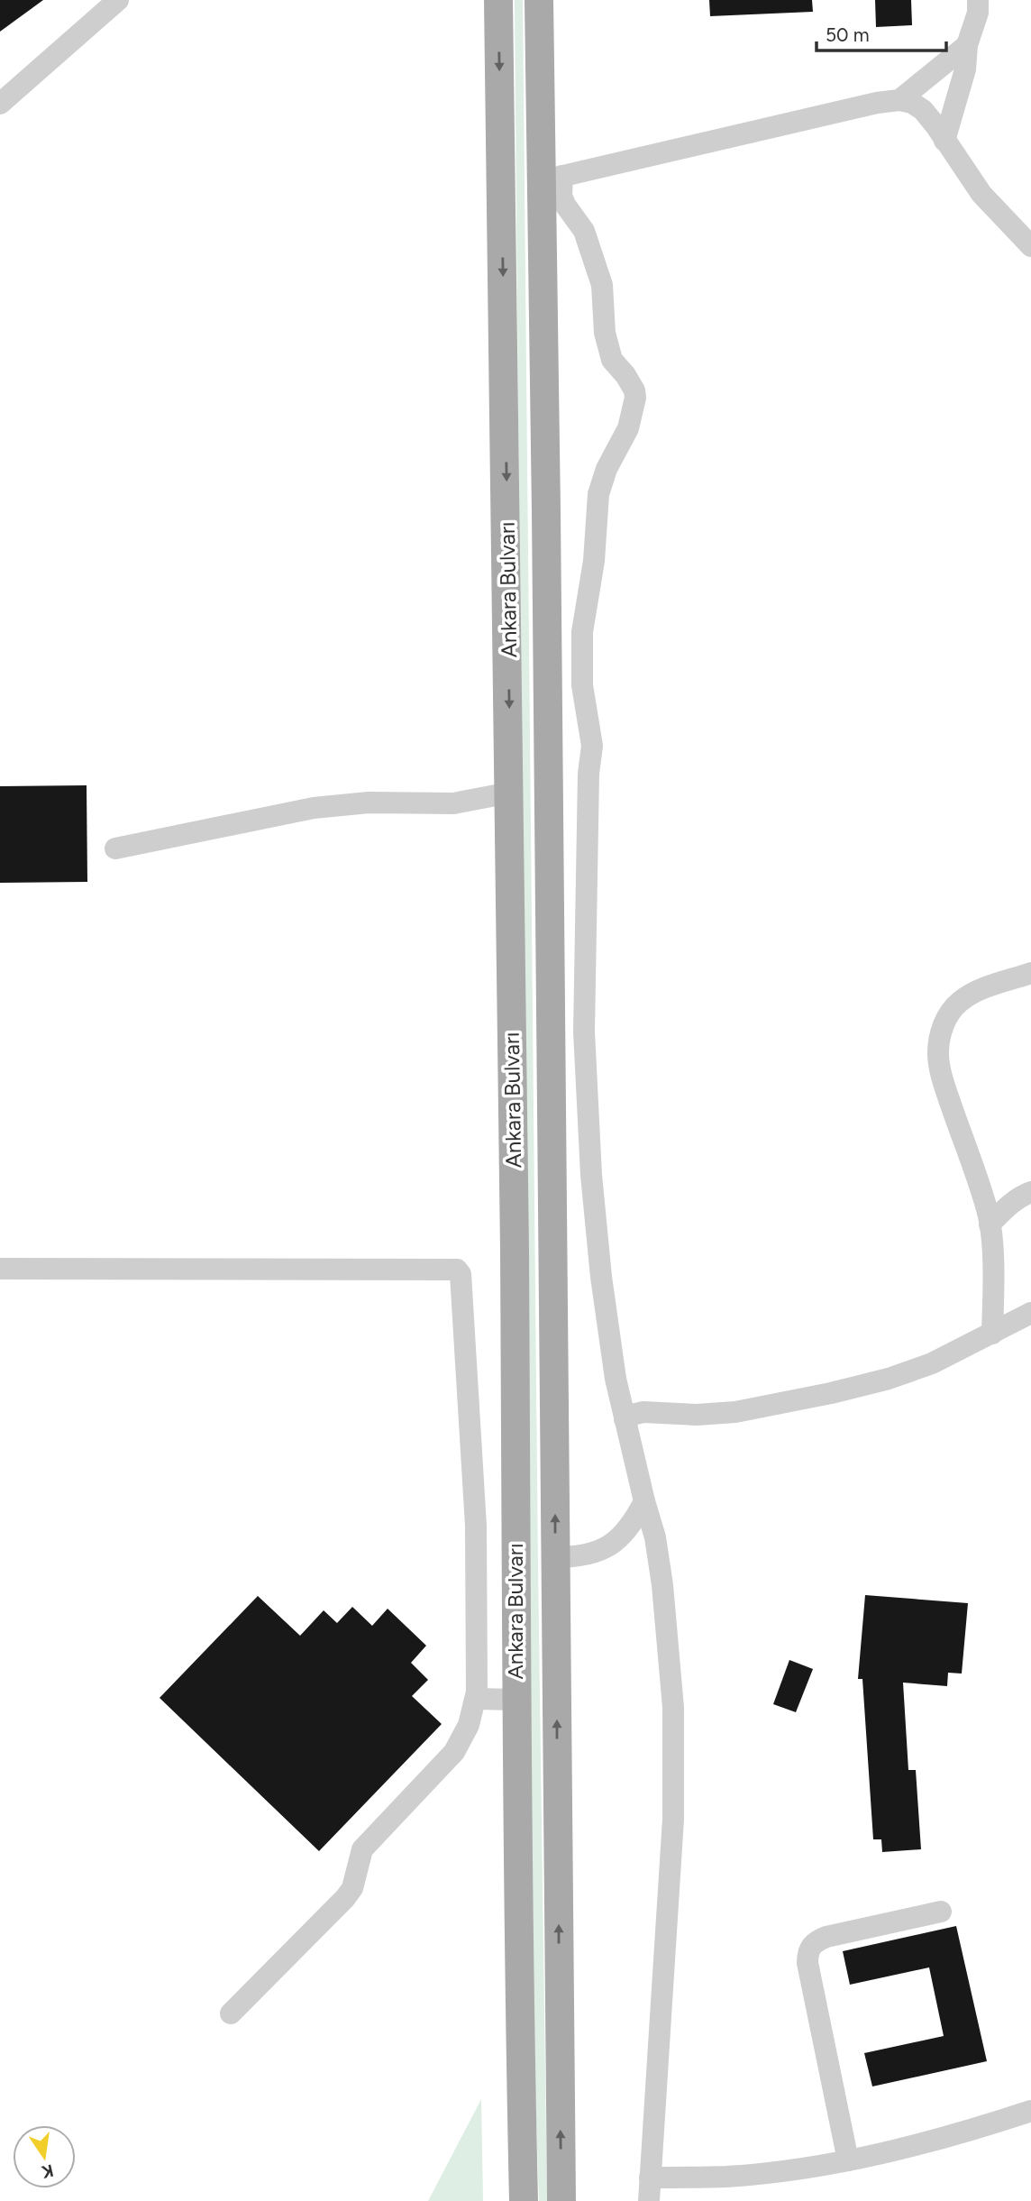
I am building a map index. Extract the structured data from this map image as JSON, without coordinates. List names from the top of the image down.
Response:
{
  "streets": {
    "main road": ["Ankara Bulvarı"]
  },
  "scale_bar": "50 m",
  "north": "bottom"
}
